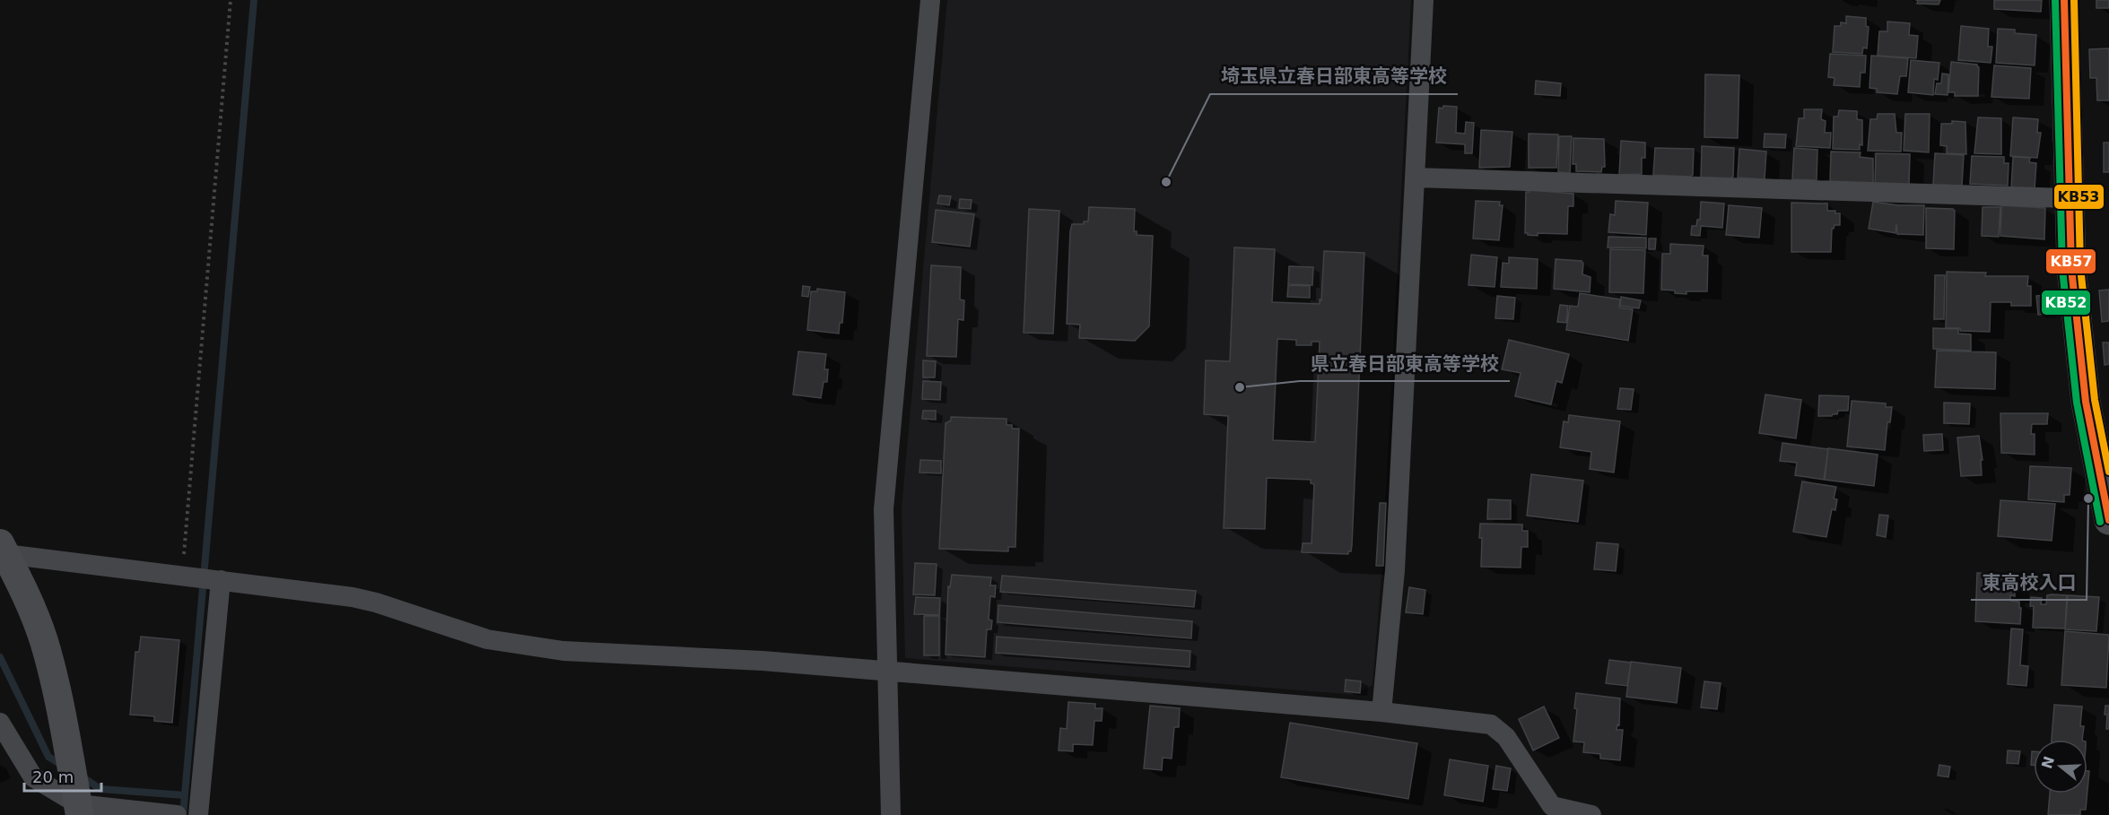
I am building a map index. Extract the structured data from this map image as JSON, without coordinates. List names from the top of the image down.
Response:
{
  "places": ["埼玉県立春日部東高等学校", "県立春日部東高等学校", "東高校入口"],
  "lines": ["transit line KB57", "transit line KB52", "transit line KB53"],
  "scale_bar": "20 m",
  "north": "left"
}
